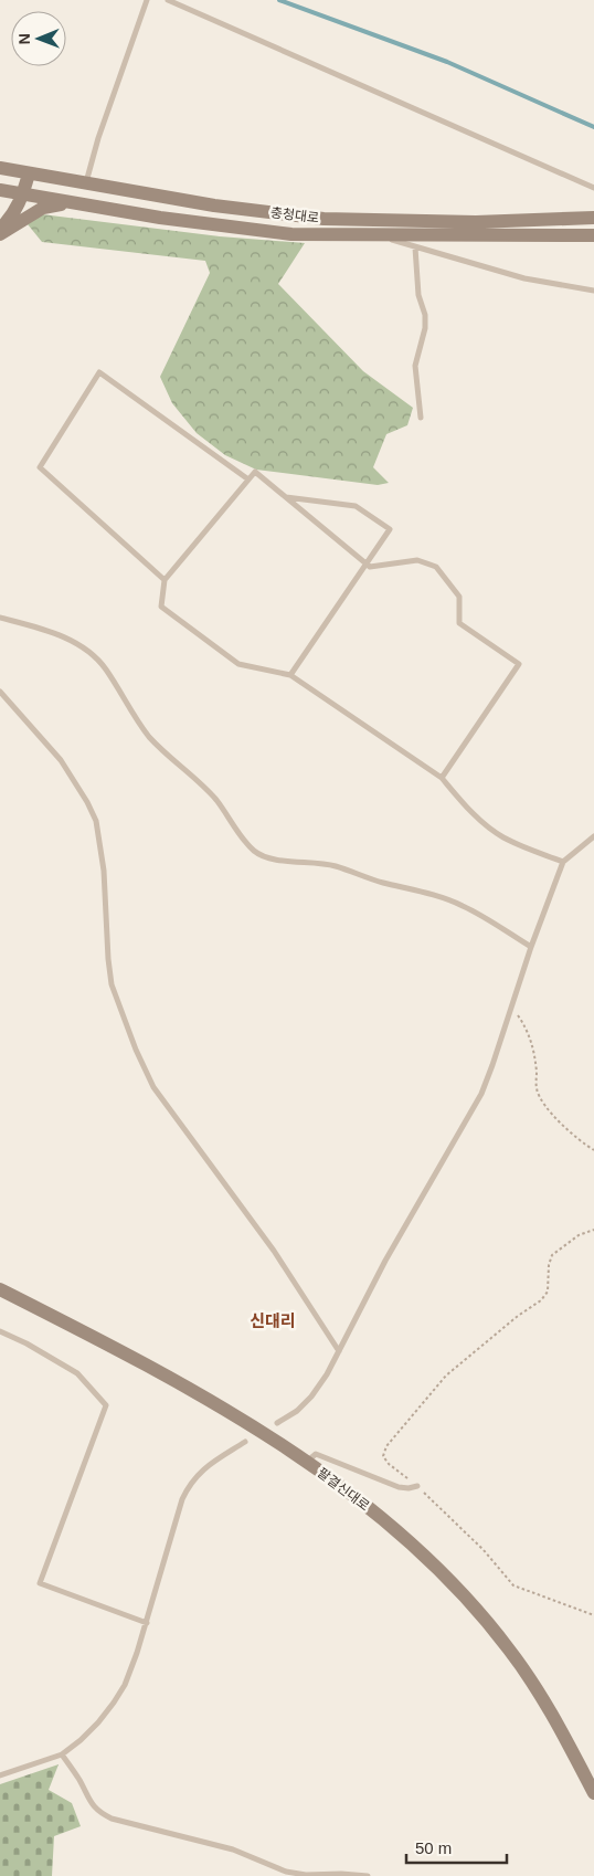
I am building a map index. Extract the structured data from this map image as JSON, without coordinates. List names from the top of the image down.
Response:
{
  "streets": {
    "main road": ["충청대로", "팔결신대로"]
  },
  "districts": ["신대리"],
  "scale_bar": "50 m",
  "north": "left"
}
